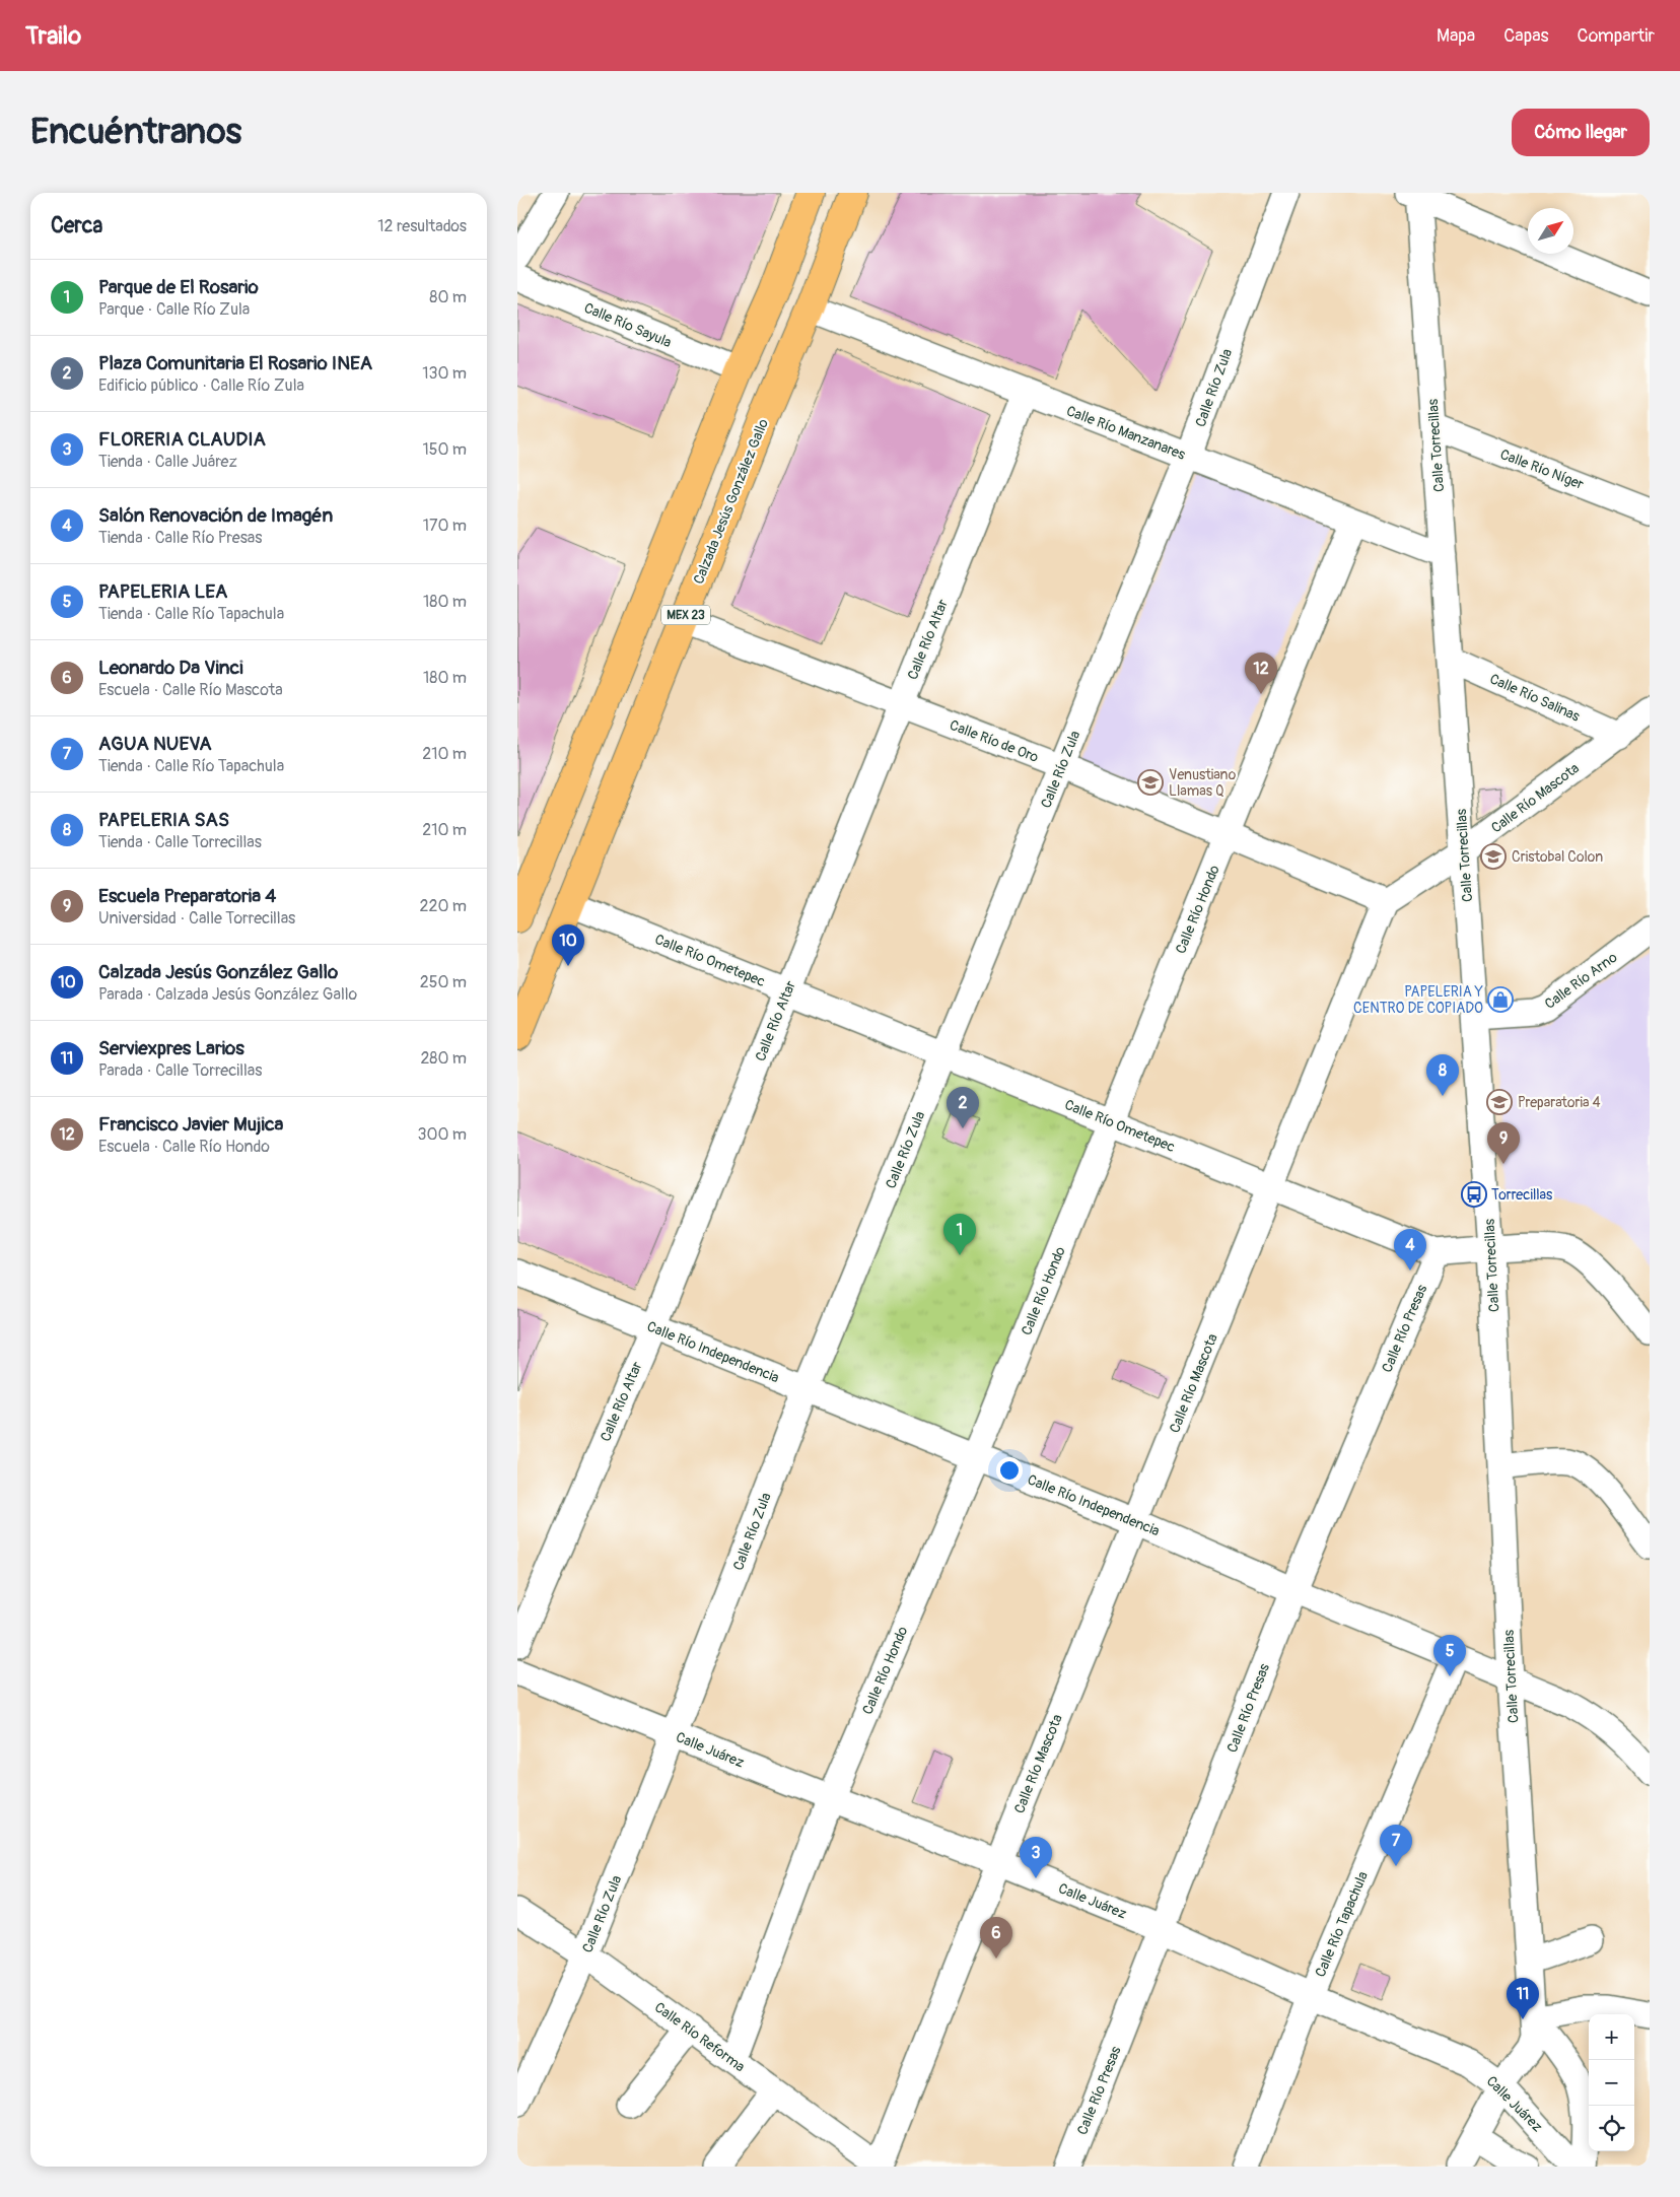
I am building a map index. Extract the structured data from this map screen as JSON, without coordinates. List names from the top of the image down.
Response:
{
  "streets": {
    "main road": ["Calzada Jesús González Gallo", "MEX 23"],
    "street": [
      "Calle Río Sayula",
      "Calle Río Zula",
      "Calle Río Manzanares",
      "Calle Torrecillas",
      "Calle Río Níger",
      "Calle Río Altar",
      "Calle Río Salinas",
      "Calle Río de Oro",
      "Calle Río Mascota",
      "Calle Río Hondo",
      "Calle Río Ometepec",
      "Calle Río Arno",
      "Calle Río Presas",
      "Calle Río Independencia",
      "Calle Juárez",
      "Calle Río Tapachula",
      "Calle Río Reforma"
    ]
  },
  "crossings": [
    ["Calle Río Sayula", "MEX 23"],
    ["Calle Río Zula", "Calle Río Manzanares"],
    ["Calle Río Zula", "Calle Río de Oro"],
    ["Calle Río Zula", "Calle Río Ometepec"],
    ["Calle Río Zula", "Calle Río Independencia"],
    ["Calle Río Zula", "Calle Juárez"],
    ["Calle Río Zula", "Calle Río Reforma"],
    ["Calle Río Manzanares", "Calle Torrecillas"],
    ["Calle Río Manzanares", "Calzada Jesús González Gallo"],
    ["Calle Río Manzanares", "Calle Río Altar"],
    ["Calle Río Manzanares", "Calle Río Hondo"],
    ["Calle Torrecillas", "Calle Río Níger"],
    ["Calle Torrecillas", "Calle Río Salinas"],
    ["Calle Torrecillas", "Calle Río Mascota"],
    ["Calle Torrecillas", "Calle Río Ometepec"],
    ["Calle Torrecillas", "Calle Río Arno"],
    ["Calle Torrecillas", "Calle Río Independencia"],
    ["Calle Torrecillas", "Calle Juárez"],
    ["Calzada Jesús González Gallo", "Calle Río de Oro"],
    ["Calzada Jesús González Gallo", "Calle Río Ometepec"],
    ["Calle Río Altar", "Calle Río de Oro"],
    ["Calle Río Altar", "Calle Río Ometepec"],
    ["Calle Río Altar", "Calle Río Independencia"],
    ["Calle Río Salinas", "Calle Río Mascota"],
    ["Calle Río de Oro", "Calle Río Mascota"],
    ["Calle Río de Oro", "Calle Río Hondo"],
    ["Calle Río Mascota", "Calle Río Ometepec"],
    ["Calle Río Mascota", "Calle Río Independencia"],
    ["Calle Río Mascota", "Calle Juárez"],
    ["Calle Río Mascota", "Calle Río Reforma"],
    ["Calle Río Hondo", "Calle Río Ometepec"],
    ["Calle Río Hondo", "Calle Río Independencia"],
    ["Calle Río Hondo", "Calle Juárez"],
    ["Calle Río Hondo", "Calle Río Reforma"],
    ["Calle Río Ometepec", "Calle Río Presas"],
    ["Calle Río Presas", "Calle Río Independencia"],
    ["Calle Río Presas", "Calle Juárez"],
    ["Calle Río Independencia", "Calle Río Tapachula"],
    ["Calle Juárez", "Calle Río Tapachula"]
  ],
  "places": {
    "school or university": ["Venustiano Llamas Q", "Cristobal Colon", "Preparatoria 4"],
    "shop": ["PAPELERIA Y CENTRO DE COPIADO"],
    "bus stop": ["Torrecillas"]
  },
  "north": "top right",
  "page": {
    "header": "Trailo",
    "nav": ["Mapa", "Capas", "Compartir"],
    "buttons": "Cómo llegar",
    "title": "Encuéntranos",
    "heading": ["Cerca", "12 resultados"],
    "list": [
      {
        "mark": "1",
        "name": "Parque de El Rosario",
        "note": "Parque · Calle Río Zula",
        "value": "80 m"
      },
      {
        "mark": "2",
        "name": "Plaza Comunitaria El Rosario INEA",
        "note": "Edificio público · Calle Río Zula",
        "value": "130 m"
      },
      {
        "mark": "3",
        "name": "FLORERIA CLAUDIA",
        "note": "Tienda · Calle Juárez",
        "value": "150 m"
      },
      {
        "mark": "4",
        "name": "Salón Renovación de Imagén",
        "note": "Tienda · Calle Río Presas",
        "value": "170 m"
      },
      {
        "mark": "5",
        "name": "PAPELERIA LEA",
        "note": "Tienda · Calle Río Tapachula",
        "value": "180 m"
      },
      {
        "mark": "6",
        "name": "Leonardo Da Vinci",
        "note": "Escuela · Calle Río Mascota",
        "value": "180 m"
      },
      {
        "mark": "7",
        "name": "AGUA NUEVA",
        "note": "Tienda · Calle Río Tapachula",
        "value": "210 m"
      },
      {
        "mark": "8",
        "name": "PAPELERIA SAS",
        "note": "Tienda · Calle Torrecillas",
        "value": "210 m"
      },
      {
        "mark": "9",
        "name": "Escuela Preparatoria 4",
        "note": "Universidad · Calle Torrecillas",
        "value": "220 m"
      },
      {
        "mark": "10",
        "name": "Calzada Jesús González Gallo",
        "note": "Parada · Calzada Jesús González Gallo",
        "value": "250 m"
      },
      {
        "mark": "11",
        "name": "Serviexpres Larios",
        "note": "Parada · Calle Torrecillas",
        "value": "280 m"
      },
      {
        "mark": "12",
        "name": "Francisco Javier Mujica",
        "note": "Escuela · Calle Río Hondo",
        "value": "300 m"
      }
    ],
    "pins": [
      "12",
      "10",
      "8",
      "2",
      "9",
      "1",
      "4",
      "5",
      "7",
      "3",
      "6",
      "11"
    ],
    "map_buttons": ["+", "−"]
  }
}
